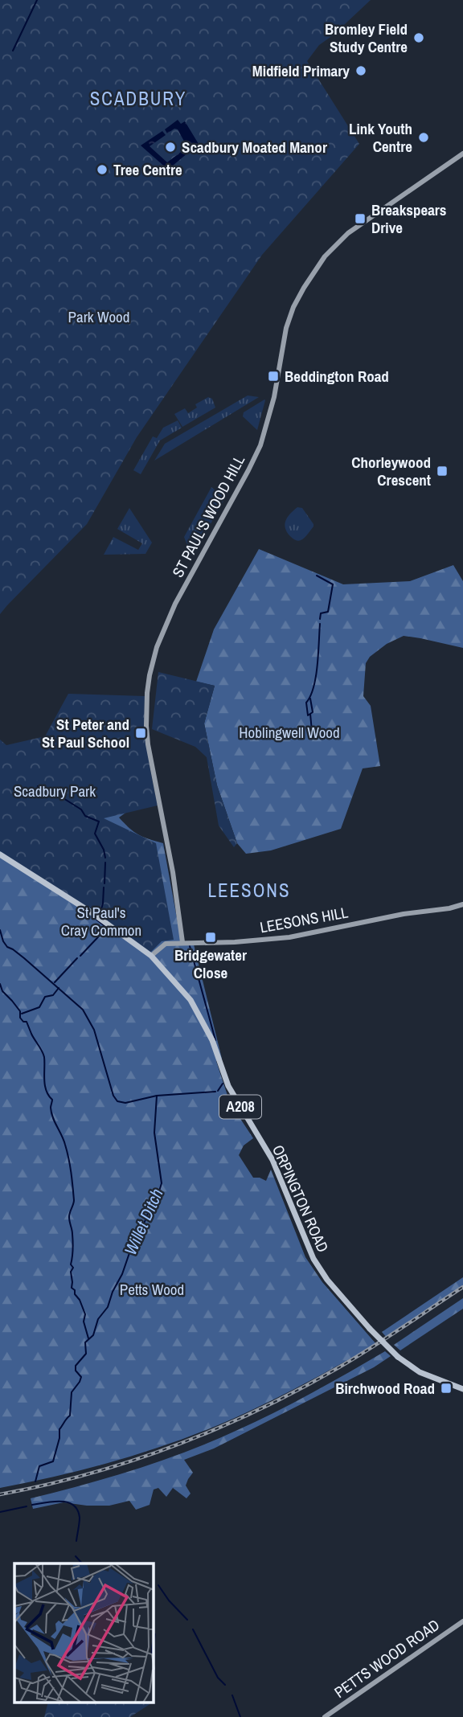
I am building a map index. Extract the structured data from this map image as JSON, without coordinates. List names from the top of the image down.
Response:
{
  "streets": {
    "main road": ["A208", "ORPINGTON ROAD"],
    "street": ["ST PAUL'S WOOD HILL", "LEESONS HILL", "PETTS WOOD ROAD"]
  },
  "crossings": [
    ["ST PAUL'S WOOD HILL", "LEESONS HILL"],
    ["LEESONS HILL", "A208"],
    ["LEESONS HILL", "ORPINGTON ROAD"],
    ["A208", "ORPINGTON ROAD"]
  ],
  "districts": ["SCADBURY", "LEESONS"],
  "water": ["Willet Ditch"],
  "parks": [
    "Park Wood",
    "Hoblingwell Wood",
    "Scadbury Park",
    "St Paul's Cray Common",
    "Petts Wood"
  ],
  "places": {
    "other": [
      "Bromley Field Study Centre",
      "Midfield Primary",
      "Link Youth Centre",
      "Scadbury Moated Manor",
      "Tree Centre"
    ],
    "transit": [
      "Breakspears Drive",
      "Beddington Road",
      "Chorleywood Crescent",
      "St Peter and St Paul School",
      "Bridgewater Close",
      "Birchwood Road"
    ]
  }
}
